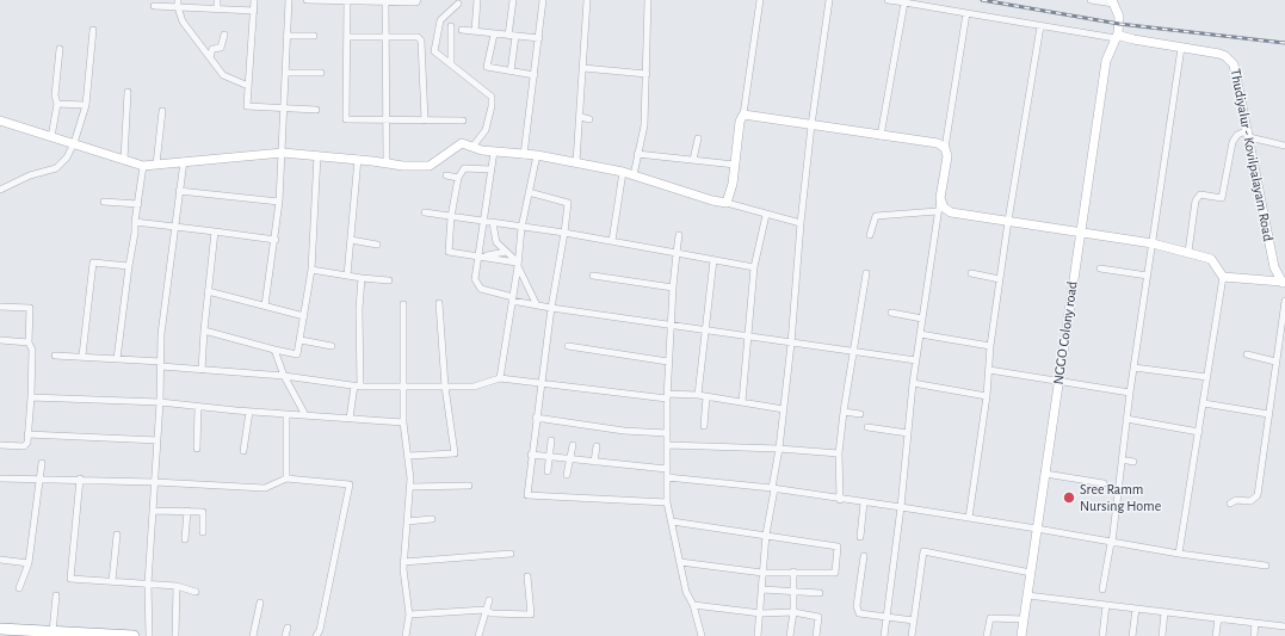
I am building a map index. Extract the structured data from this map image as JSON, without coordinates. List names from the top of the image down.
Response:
{
  "streets": {
    "street": ["Thudiyalur - Kovilpalayam Road", "NGGO Colony road"]
  },
  "crossings": [
    ["Thudiyalur - Kovilpalayam Road", "NGGO Colony road"]
  ],
  "places": ["Sree Ramm Nursing Home"]
}
